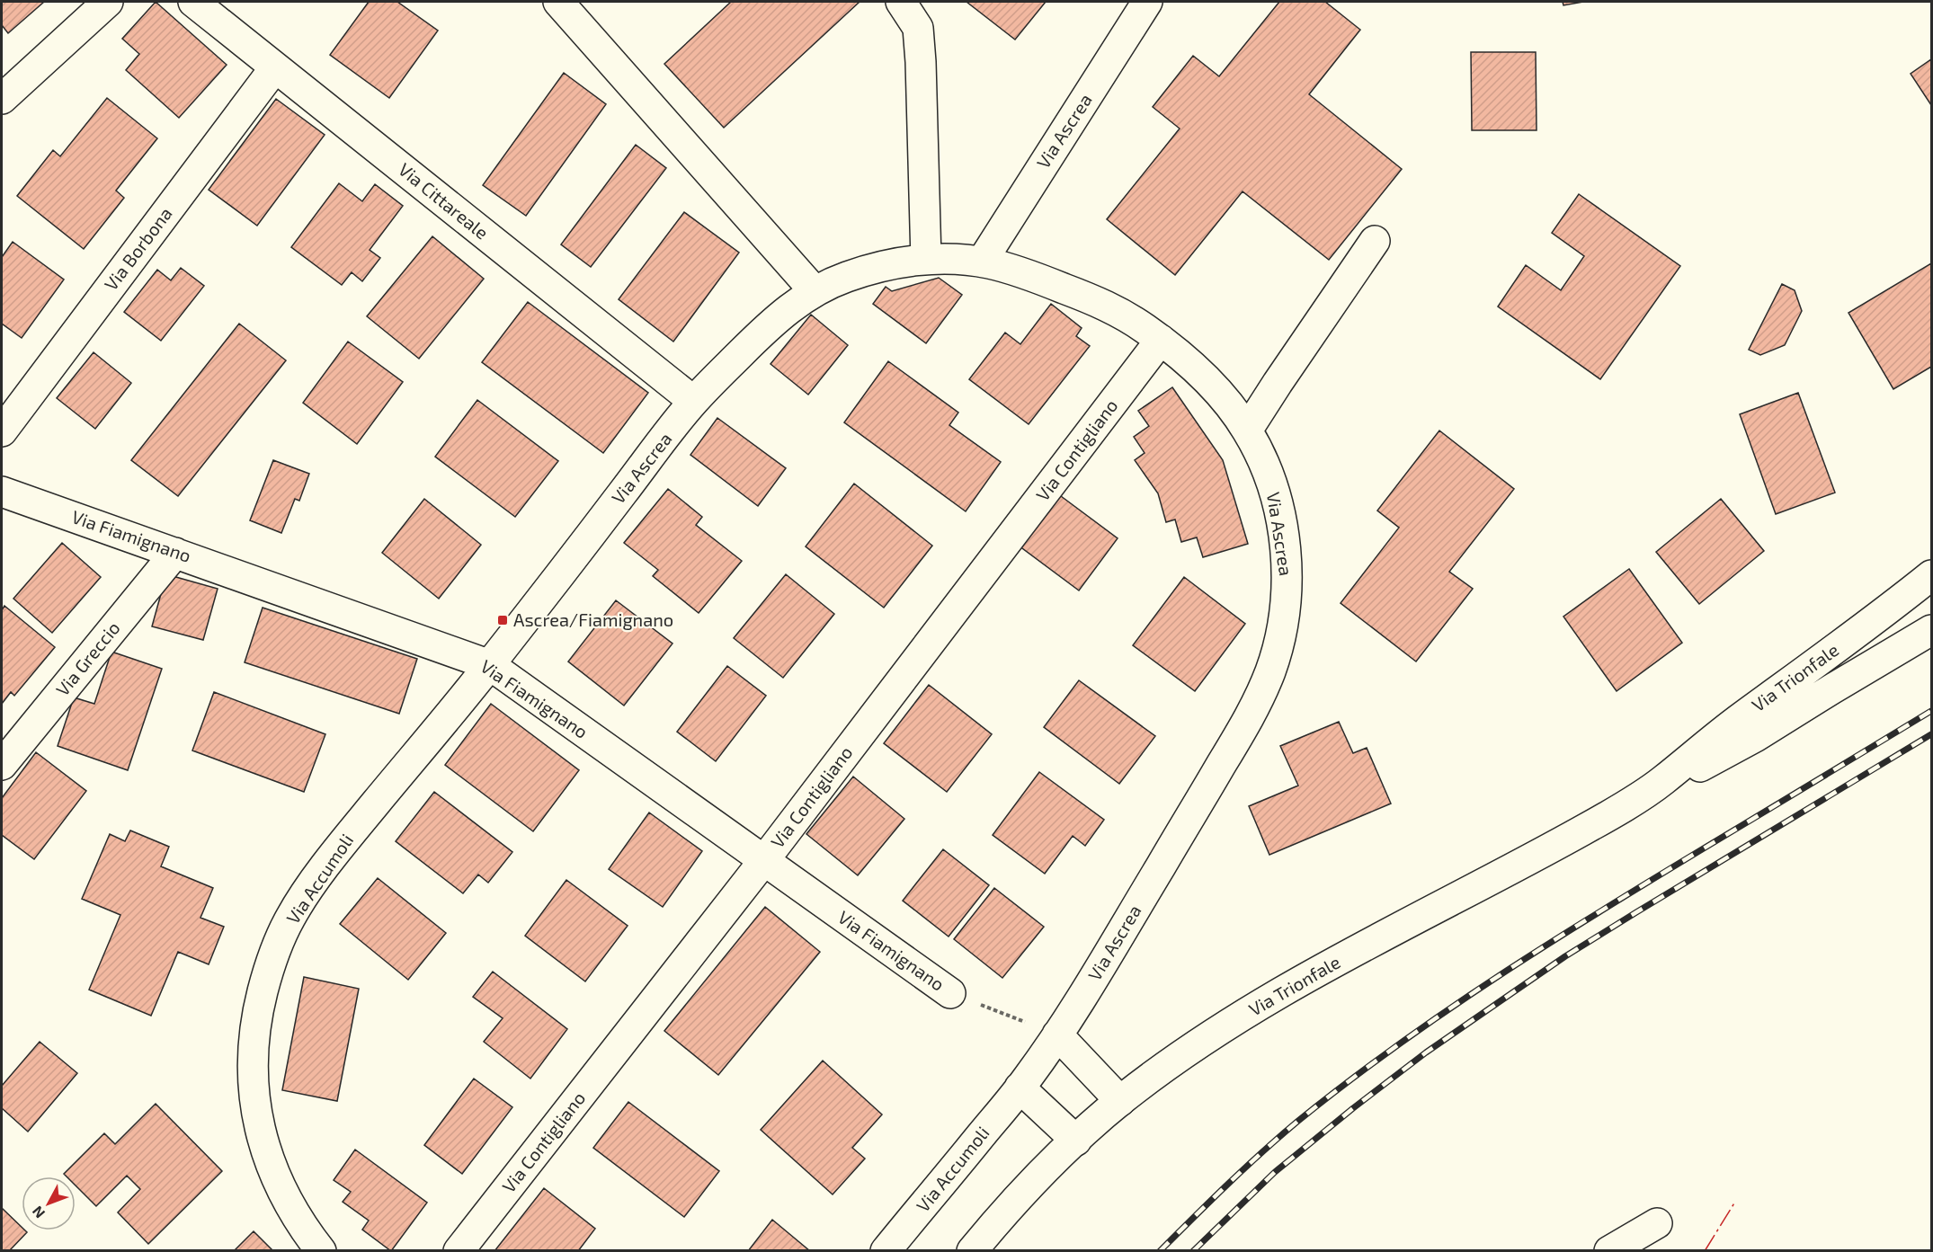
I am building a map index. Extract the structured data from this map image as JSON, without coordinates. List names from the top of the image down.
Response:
{
  "streets": {
    "street": [
      "Via Ascrea",
      "Via Cittareale",
      "Via Borbona",
      "Via Contigliano",
      "Via Fiamignano",
      "Via Greccio",
      "Via Trionfale",
      "Via Accumoli"
    ]
  },
  "crossings": [
    ["Via Ascrea", "Via Cittareale"],
    ["Via Ascrea", "Via Contigliano"],
    ["Via Ascrea", "Via Fiamignano"],
    ["Via Ascrea", "Via Accumoli"],
    ["Via Cittareale", "Via Borbona"],
    ["Via Contigliano", "Via Fiamignano"],
    ["Via Fiamignano", "Via Greccio"],
    ["Via Fiamignano", "Via Accumoli"]
  ],
  "places": {
    "transit": ["Ascrea/Fiamignano"]
  },
  "north": "bottom left"
}
